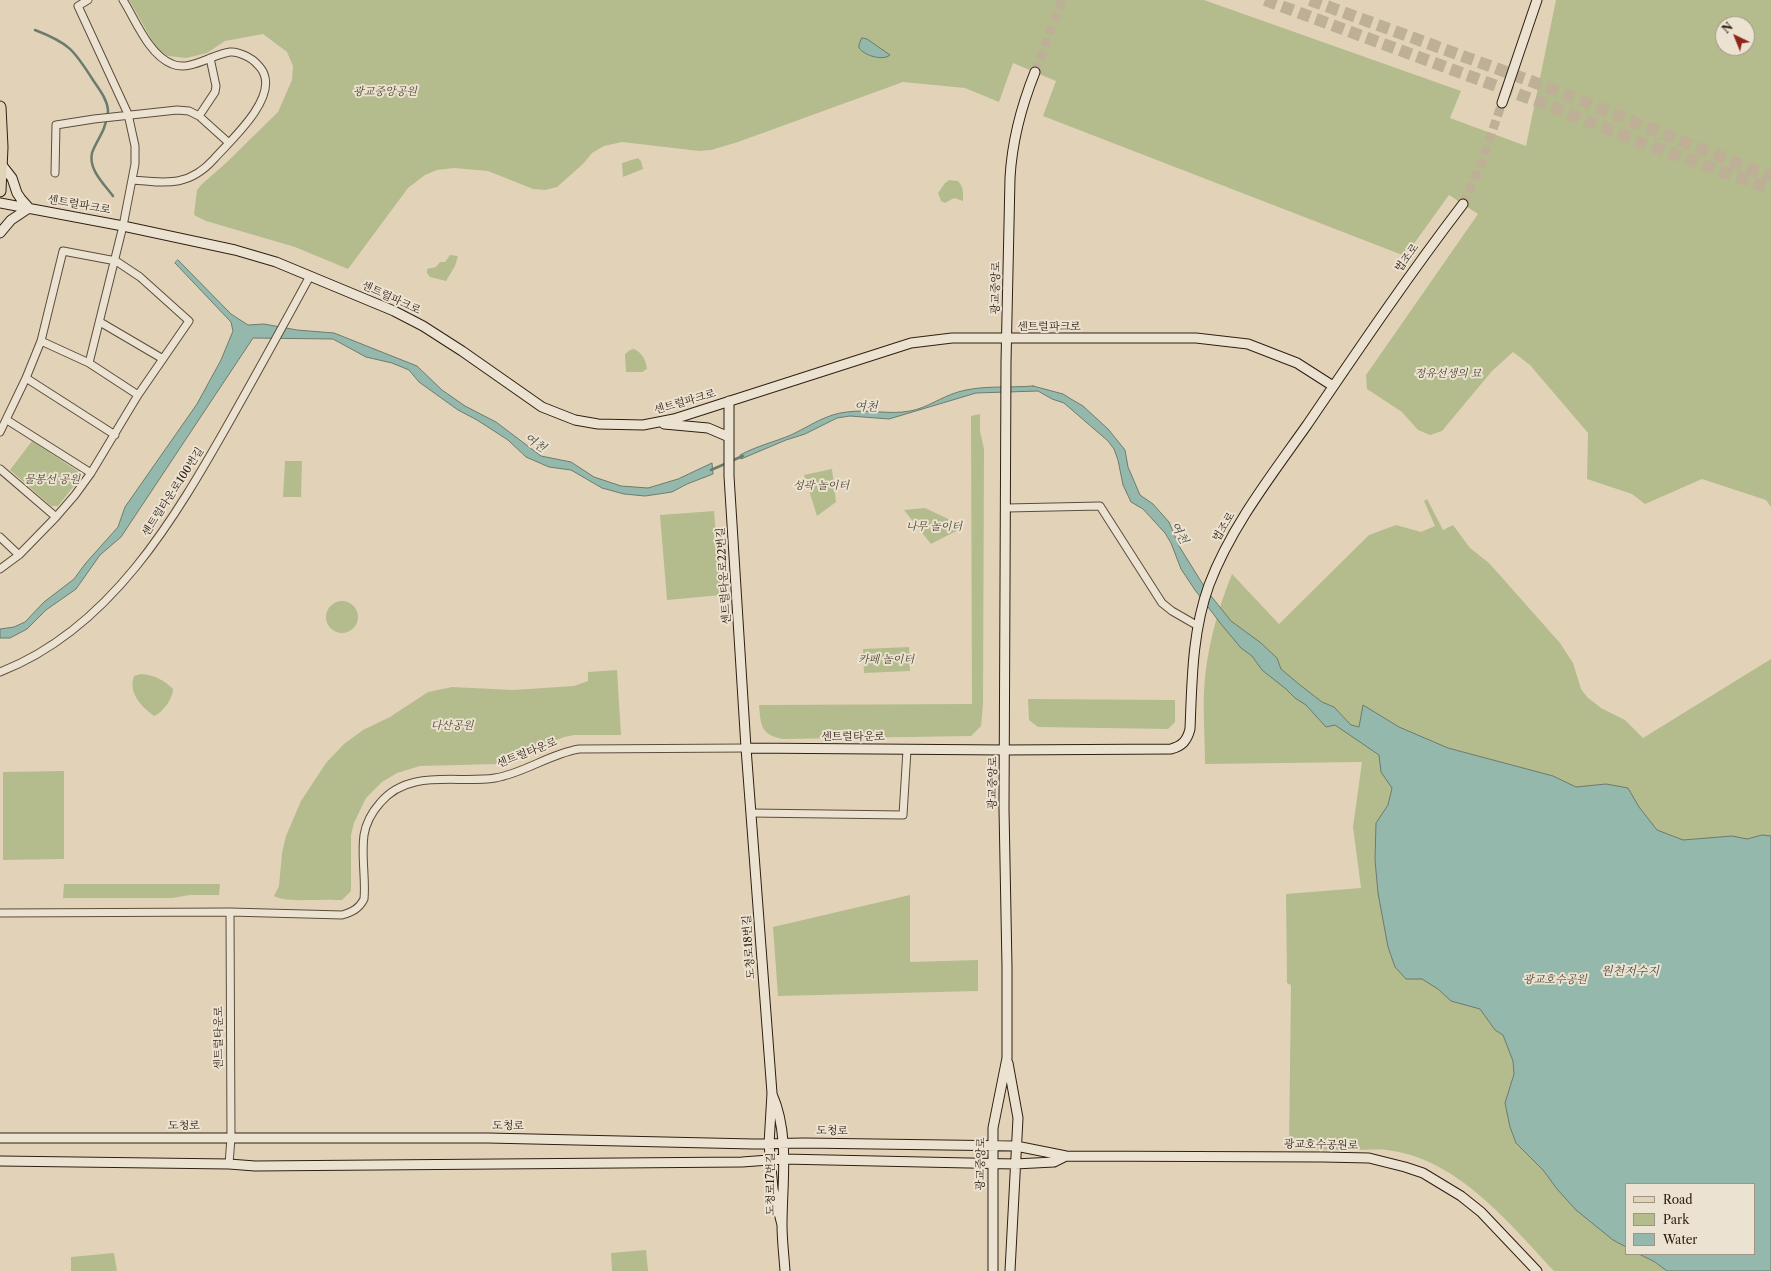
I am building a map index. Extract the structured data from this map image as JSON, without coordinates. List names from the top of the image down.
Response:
{
  "streets": {
    "street": [
      "센트럴파크로",
      "법조로",
      "광교중앙로",
      "센트럴타운로100번길",
      "센트럴타운로22번길",
      "센트럴타운로",
      "도청로18번길",
      "도청로",
      "광교호수공원로",
      "도청로17번길"
    ]
  },
  "crossings": [
    ["센트럴파크로", "법조로"],
    ["센트럴파크로", "광교중앙로"],
    ["센트럴파크로", "센트럴타운로100번길"],
    ["센트럴파크로", "센트럴타운로22번길"],
    ["법조로", "광교중앙로"],
    ["법조로", "센트럴타운로"],
    ["광교중앙로", "센트럴타운로"],
    ["광교중앙로", "도청로"],
    ["광교중앙로", "광교호수공원로"],
    ["센트럴타운로22번길", "센트럴타운로"],
    ["센트럴타운로22번길", "도청로18번길"],
    ["센트럴타운로", "도청로18번길"],
    ["센트럴타운로", "도청로"],
    ["도청로18번길", "도청로"],
    ["도청로18번길", "도청로17번길"],
    ["도청로", "광교호수공원로"],
    ["도청로", "도청로17번길"],
    ["광교호수공원로", "도청로17번길"]
  ],
  "water": ["여천", "원천저수지"],
  "parks": [
    "광교중앙공원",
    "정유선생의 묘",
    "물봉선 공원",
    "성곽 놀이터",
    "나무 놀이터",
    "카페 놀이터",
    "다산공원",
    "광교호수공원"
  ],
  "legend": ["Road", "Park", "Water"],
  "north": "top left"
}
